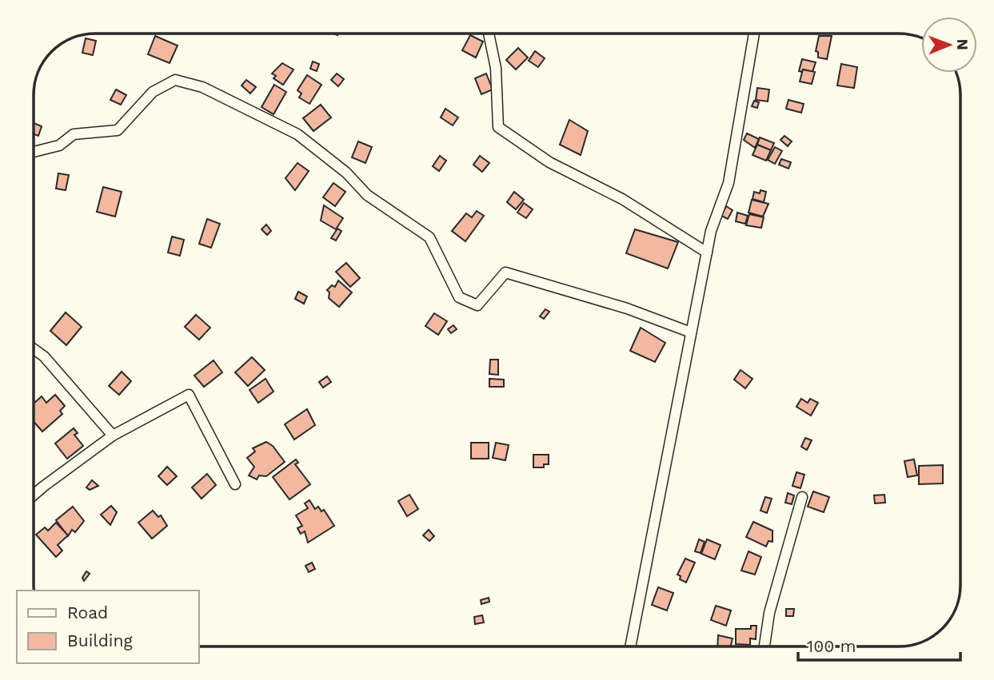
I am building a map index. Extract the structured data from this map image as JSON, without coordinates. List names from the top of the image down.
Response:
{
  "legend": ["Road", "Building"],
  "scale_bar": "100 m",
  "north": "right"
}
